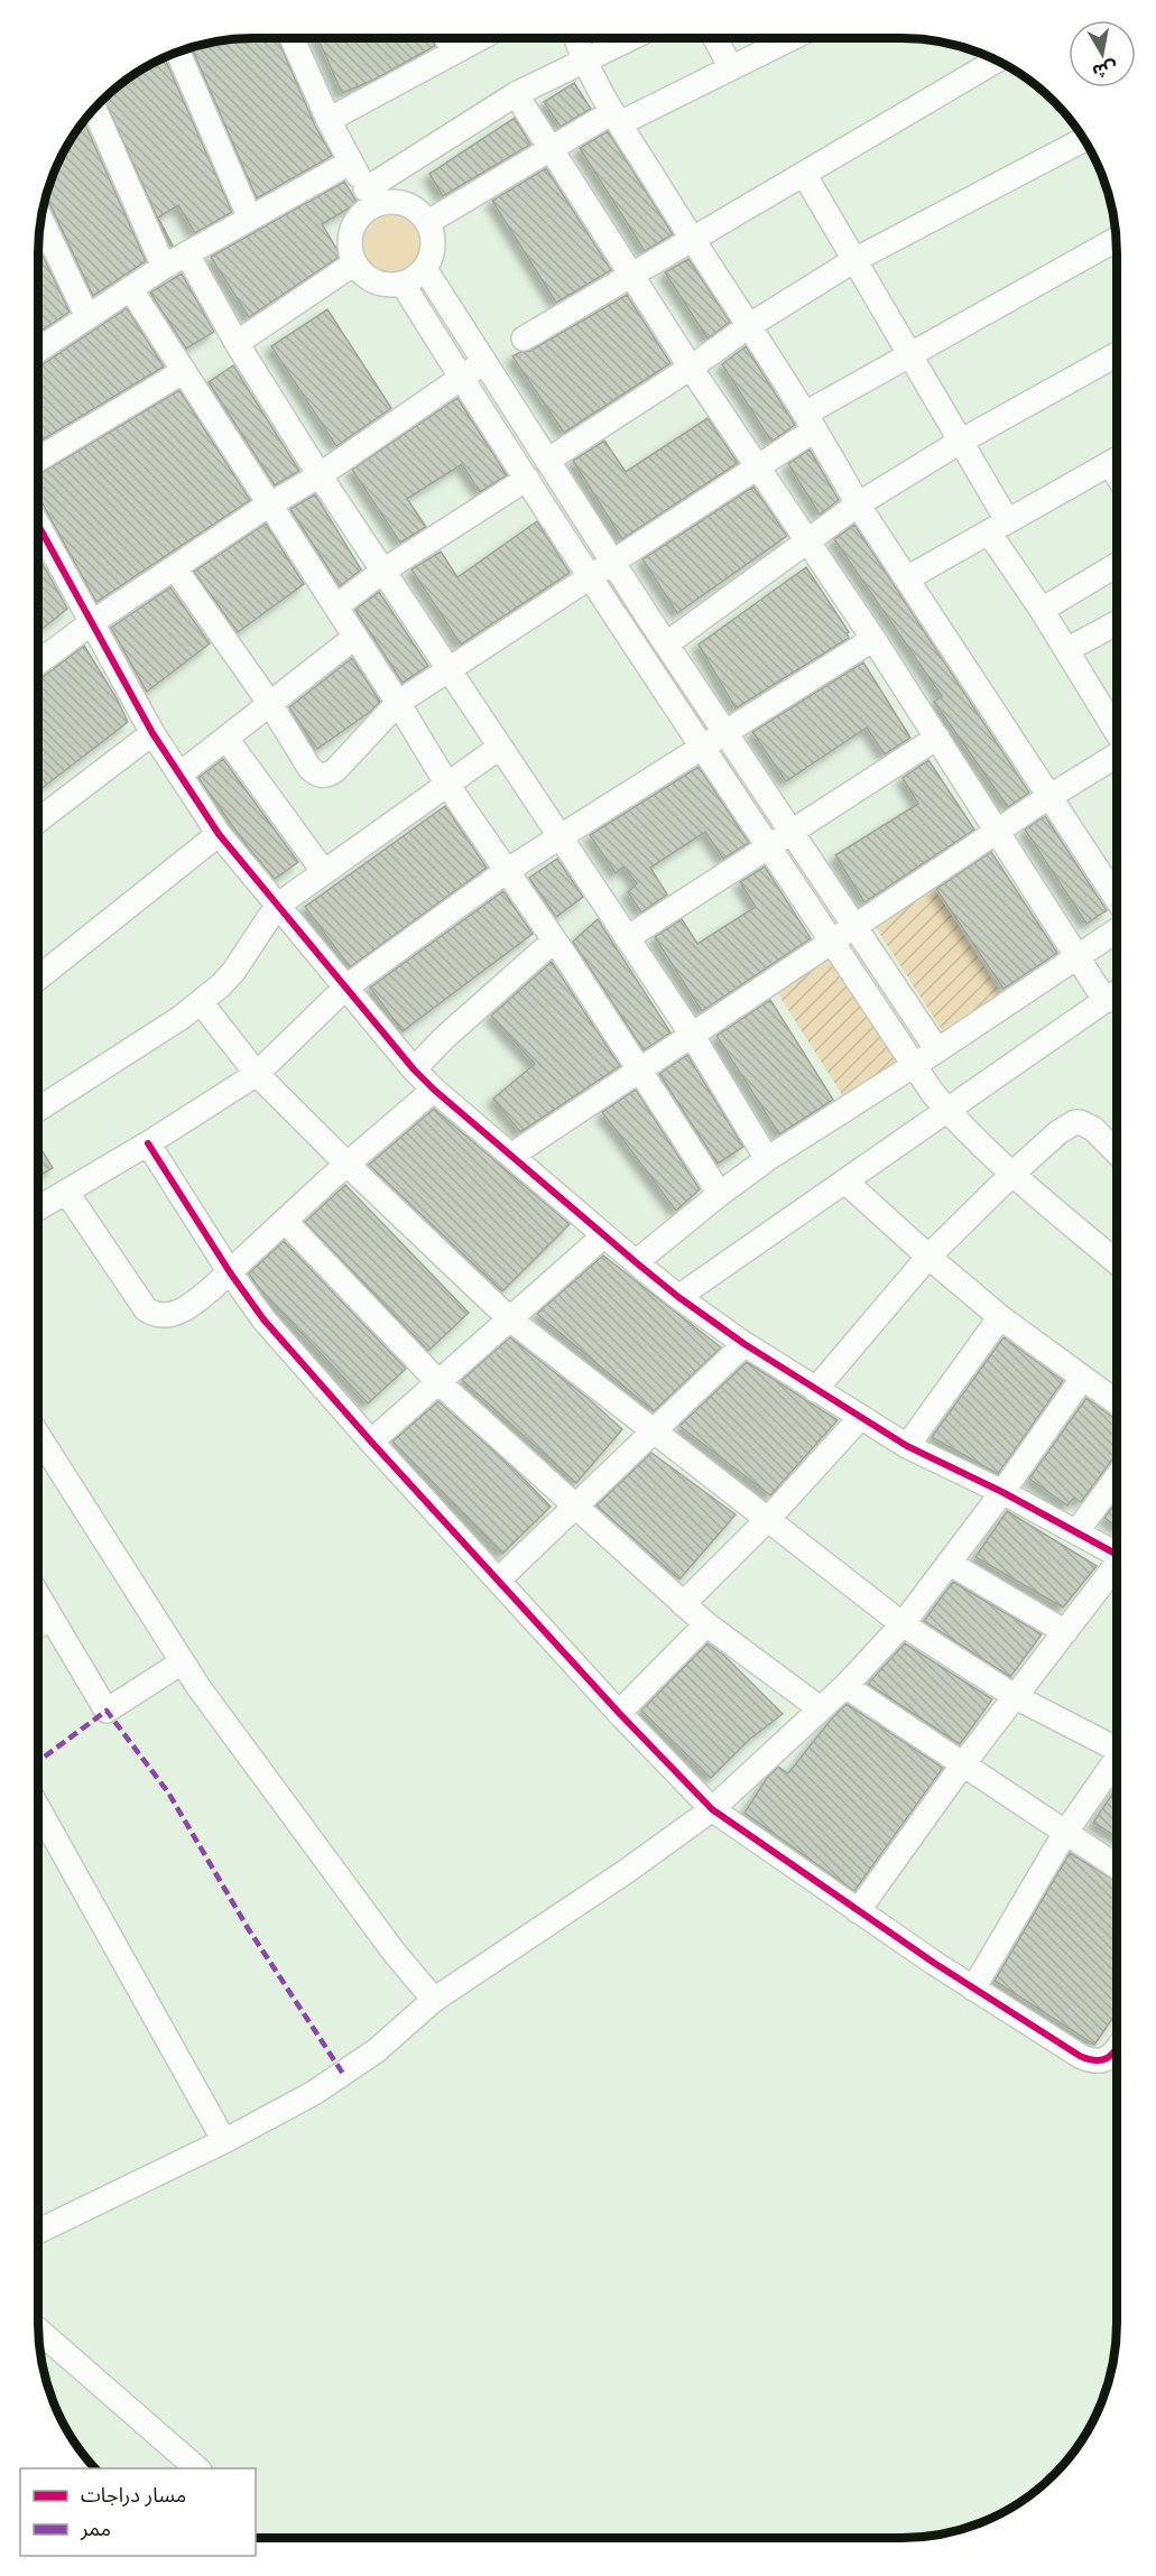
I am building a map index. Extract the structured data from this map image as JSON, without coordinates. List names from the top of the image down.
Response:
{
  "legend": ["مسار دراجات", "ممر"],
  "north": "bottom"
}
